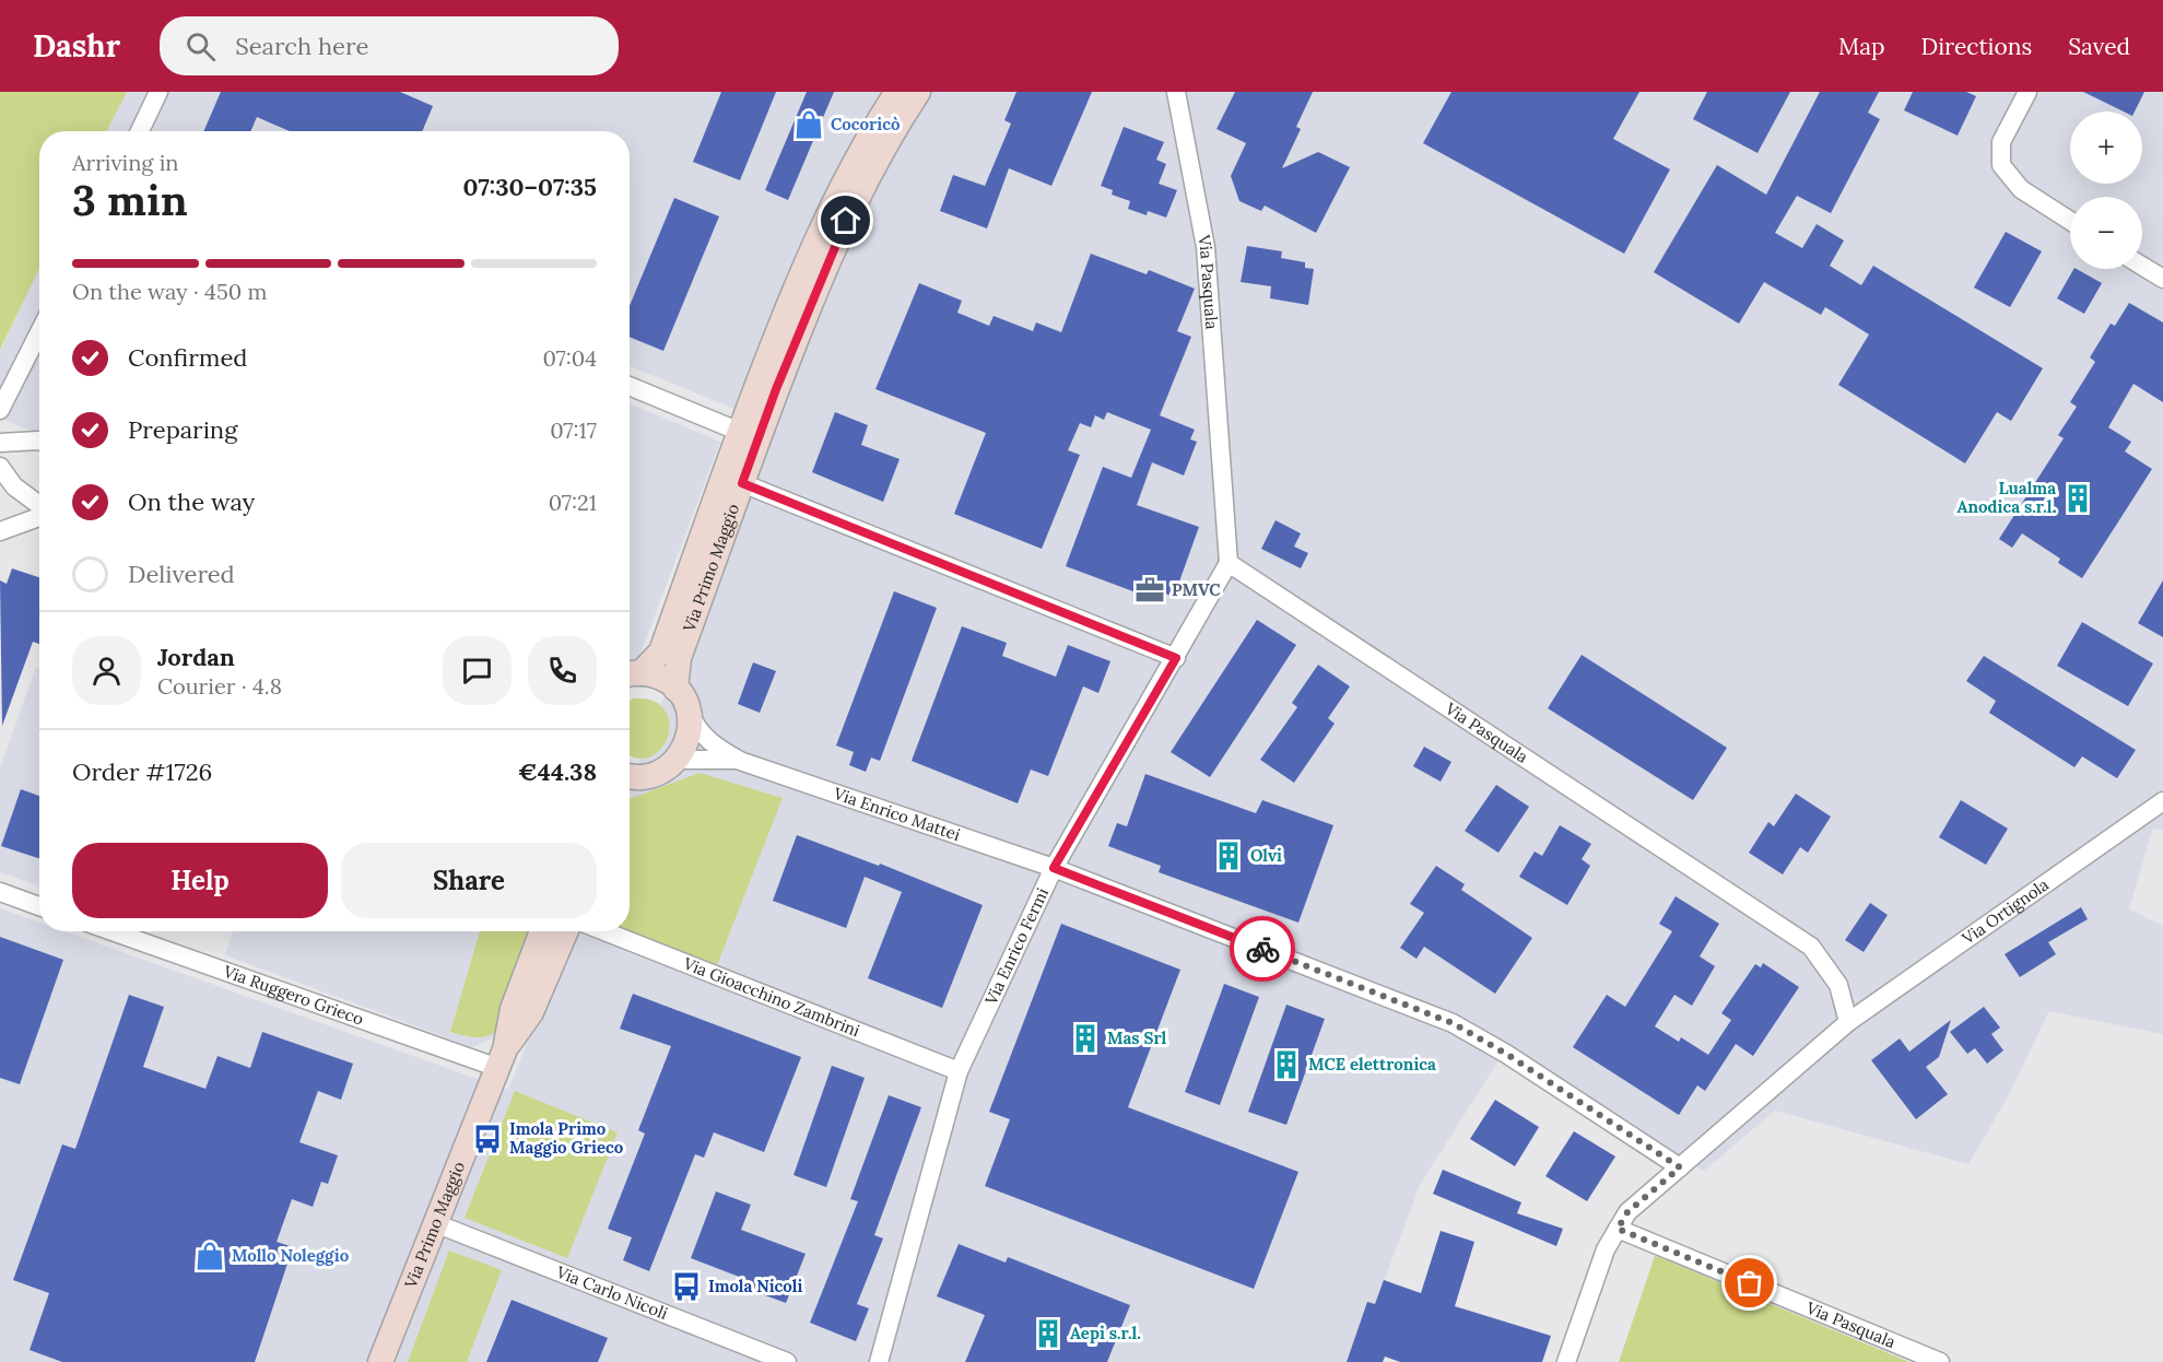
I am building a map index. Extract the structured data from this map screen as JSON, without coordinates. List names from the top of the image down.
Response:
{
  "streets": {
    "street": [
      "Via Pasquala",
      "Via Primo Maggio",
      "Via Enrico Mattei",
      "Via Ortignola",
      "Via Enrico Fermi",
      "Via Ruggero Grieco",
      "Via Gioacchino Zambrini",
      "Via Carlo Nicoli"
    ]
  },
  "crossings": [
    ["Via Pasquala", "Via Ortignola"],
    ["Via Pasquala", "Via Enrico Fermi"],
    ["Via Primo Maggio", "Via Ruggero Grieco"],
    ["Via Primo Maggio", "Via Carlo Nicoli"],
    ["Via Enrico Mattei", "Via Enrico Fermi"],
    ["Via Enrico Fermi", "Via Gioacchino Zambrini"]
  ],
  "places": {
    "shop": ["Cocoricò", "Mollo Noleggio"],
    "building": [
      "Lualma Anodica s.r.l.",
      "Olvi",
      "Mas Srl",
      "MCE elettronica",
      "Aepi s.r.l."
    ],
    "office": ["PMVC"],
    "bus stop": ["Imola Primo Maggio Grieco", "Imola Nicoli"]
  },
  "page": {
    "header": "Dashr",
    "search": "Search here",
    "nav": ["Map", "Directions", "Saved"],
    "map_buttons": ["+", "−"],
    "heading": ["3 min", "Arriving in", "07:30–07:35"],
    "panel": [
      "Jordan",
      "Courier · 4.8",
      "Order #1726",
      "€44.38"
    ],
    "bar": "On the way · 450 m",
    "list": [
      ["Confirmed", "07:04"],
      ["Preparing", "07:17"],
      ["On the way", "07:21"],
      "Delivered"
    ],
    "buttons": ["Help", "Share"]
  }
}
